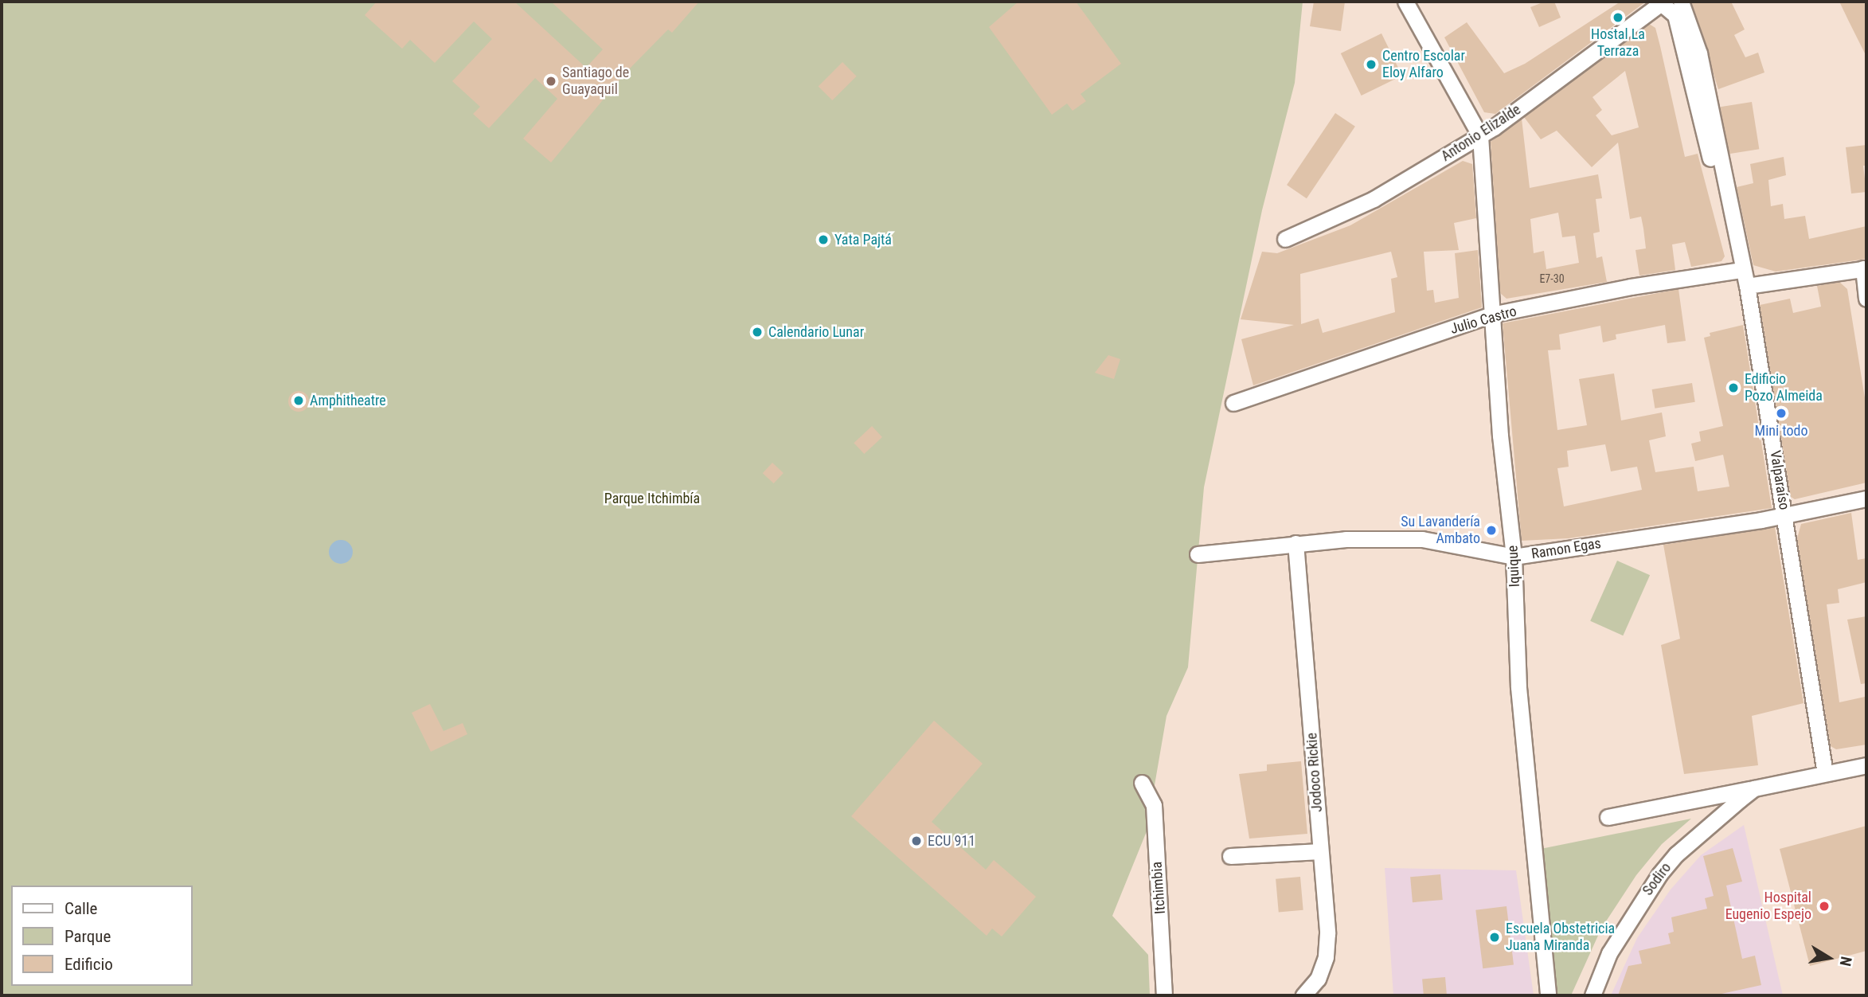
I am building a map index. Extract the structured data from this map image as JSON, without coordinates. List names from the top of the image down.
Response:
{
  "streets": {
    "street": [
      "Antonio Elizalde",
      "Julio Castro",
      "Valparaíso",
      "Ramon Egas",
      "Iquique",
      "Jodoco Rickie",
      "Sodiro",
      "Itchimbia"
    ]
  },
  "crossings": [
    ["Antonio Elizalde", "Valparaíso"],
    ["Antonio Elizalde", "Iquique"],
    ["Julio Castro", "Valparaíso"],
    ["Julio Castro", "Iquique"],
    ["Valparaíso", "Ramon Egas"],
    ["Valparaíso", "Sodiro"],
    ["Ramon Egas", "Iquique"],
    ["Ramon Egas", "Jodoco Rickie"]
  ],
  "parks": ["Parque Itchimbía"],
  "places": [
    "Hostal La Terraza",
    "Centro Escolar Eloy Alfaro",
    "Santiago de Guayaquil",
    "Yata Pajtá",
    "Calendario Lunar",
    "Edificio Pozo Almeida",
    "Amphitheatre",
    "Mini todo",
    "Su Lavandería Ambato",
    "ECU 911",
    "Hospital Eugenio Espejo",
    "Escuela Obstetricia Juana Miranda"
  ],
  "house_numbers": ["E7-30"],
  "legend": ["Calle", "Parque", "Edificio"],
  "north": "right"
}
